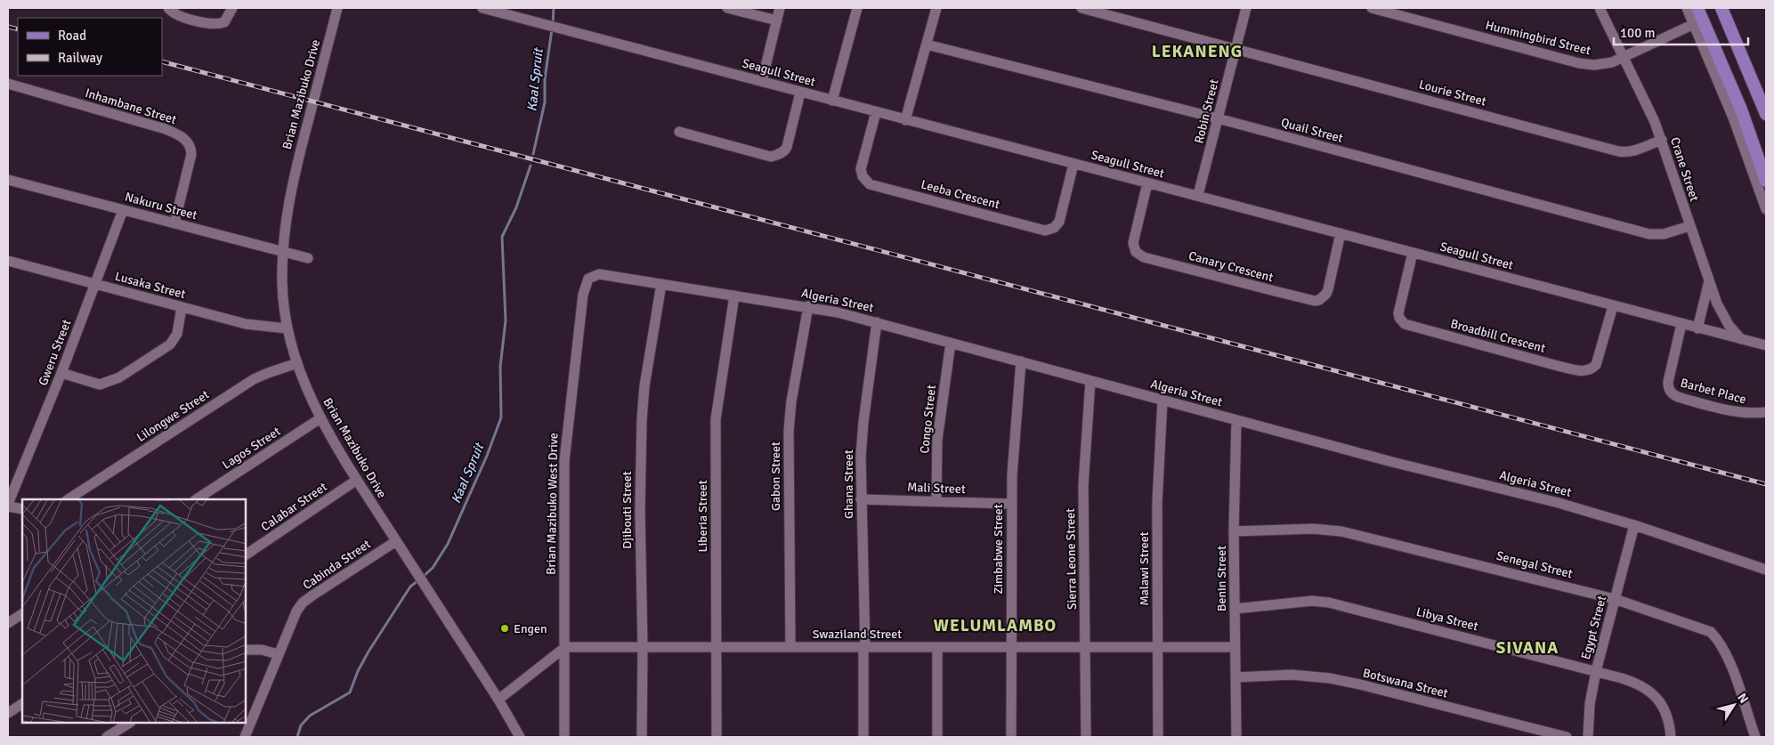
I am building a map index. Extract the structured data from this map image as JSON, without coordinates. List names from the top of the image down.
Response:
{
  "streets": {
    "street": [
      "Hummingbird Street",
      "Seagull Street",
      "Lourie Street",
      "Brian Mazibuko Drive",
      "Inhambane Street",
      "Robin Street",
      "Quail Street",
      "Crane Street",
      "Leeba Crescent",
      "Nakuru Street",
      "Canary Crescent",
      "Lusaka Street",
      "Algeria Street",
      "Broadbill Crescent",
      "Gweru Street",
      "Barbet Place",
      "Lilongwe Street",
      "Congo Street",
      "Lagos Street",
      "Gabon Street",
      "Ghana Street",
      "Mali Street",
      "Brian Mazibuko West Drive",
      "Calabar Street",
      "Djibouti Street",
      "Liberia Street",
      "Zimbabwe Street",
      "Sierra Leone Street",
      "Cabinda Street",
      "Senegal Street",
      "Malawi Street",
      "Benin Street",
      "Libya Street",
      "Egypt Street",
      "Swaziland Street",
      "Botswana Street"
    ]
  },
  "crossings": [
    ["Hummingbird Street", "Crane Street"],
    ["Seagull Street", "Robin Street"],
    ["Seagull Street", "Crane Street"],
    ["Seagull Street", "Leeba Crescent"],
    ["Seagull Street", "Canary Crescent"],
    ["Seagull Street", "Broadbill Crescent"],
    ["Seagull Street", "Barbet Place"],
    ["Lourie Street", "Robin Street"],
    ["Lourie Street", "Crane Street"],
    ["Brian Mazibuko Drive", "Nakuru Street"],
    ["Brian Mazibuko Drive", "Lusaka Street"],
    ["Brian Mazibuko Drive", "Lilongwe Street"],
    ["Brian Mazibuko Drive", "Lagos Street"],
    ["Brian Mazibuko Drive", "Calabar Street"],
    ["Brian Mazibuko Drive", "Cabinda Street"],
    ["Inhambane Street", "Nakuru Street"],
    ["Robin Street", "Quail Street"],
    ["Quail Street", "Crane Street"],
    ["Nakuru Street", "Gweru Street"],
    ["Lusaka Street", "Gweru Street"],
    ["Algeria Street", "Congo Street"],
    ["Algeria Street", "Gabon Street"],
    ["Algeria Street", "Ghana Street"],
    ["Algeria Street", "Brian Mazibuko West Drive"],
    ["Algeria Street", "Djibouti Street"],
    ["Algeria Street", "Liberia Street"],
    ["Algeria Street", "Zimbabwe Street"],
    ["Algeria Street", "Sierra Leone Street"],
    ["Algeria Street", "Malawi Street"],
    ["Algeria Street", "Benin Street"],
    ["Algeria Street", "Egypt Street"],
    ["Congo Street", "Mali Street"],
    ["Gabon Street", "Swaziland Street"],
    ["Ghana Street", "Mali Street"],
    ["Ghana Street", "Swaziland Street"],
    ["Mali Street", "Zimbabwe Street"],
    ["Brian Mazibuko West Drive", "Swaziland Street"],
    ["Djibouti Street", "Swaziland Street"],
    ["Liberia Street", "Swaziland Street"],
    ["Zimbabwe Street", "Swaziland Street"],
    ["Sierra Leone Street", "Swaziland Street"],
    ["Senegal Street", "Benin Street"],
    ["Senegal Street", "Egypt Street"],
    ["Malawi Street", "Swaziland Street"],
    ["Benin Street", "Libya Street"],
    ["Benin Street", "Swaziland Street"],
    ["Benin Street", "Botswana Street"],
    ["Libya Street", "Egypt Street"]
  ],
  "districts": ["LEKANENG", "WELUMLAMBO", "SIVANA"],
  "water": ["Kaal Spruit"],
  "places": ["Engen"],
  "legend": ["Road", "Railway"],
  "scale_bar": "100 m",
  "north": "top right"
}
